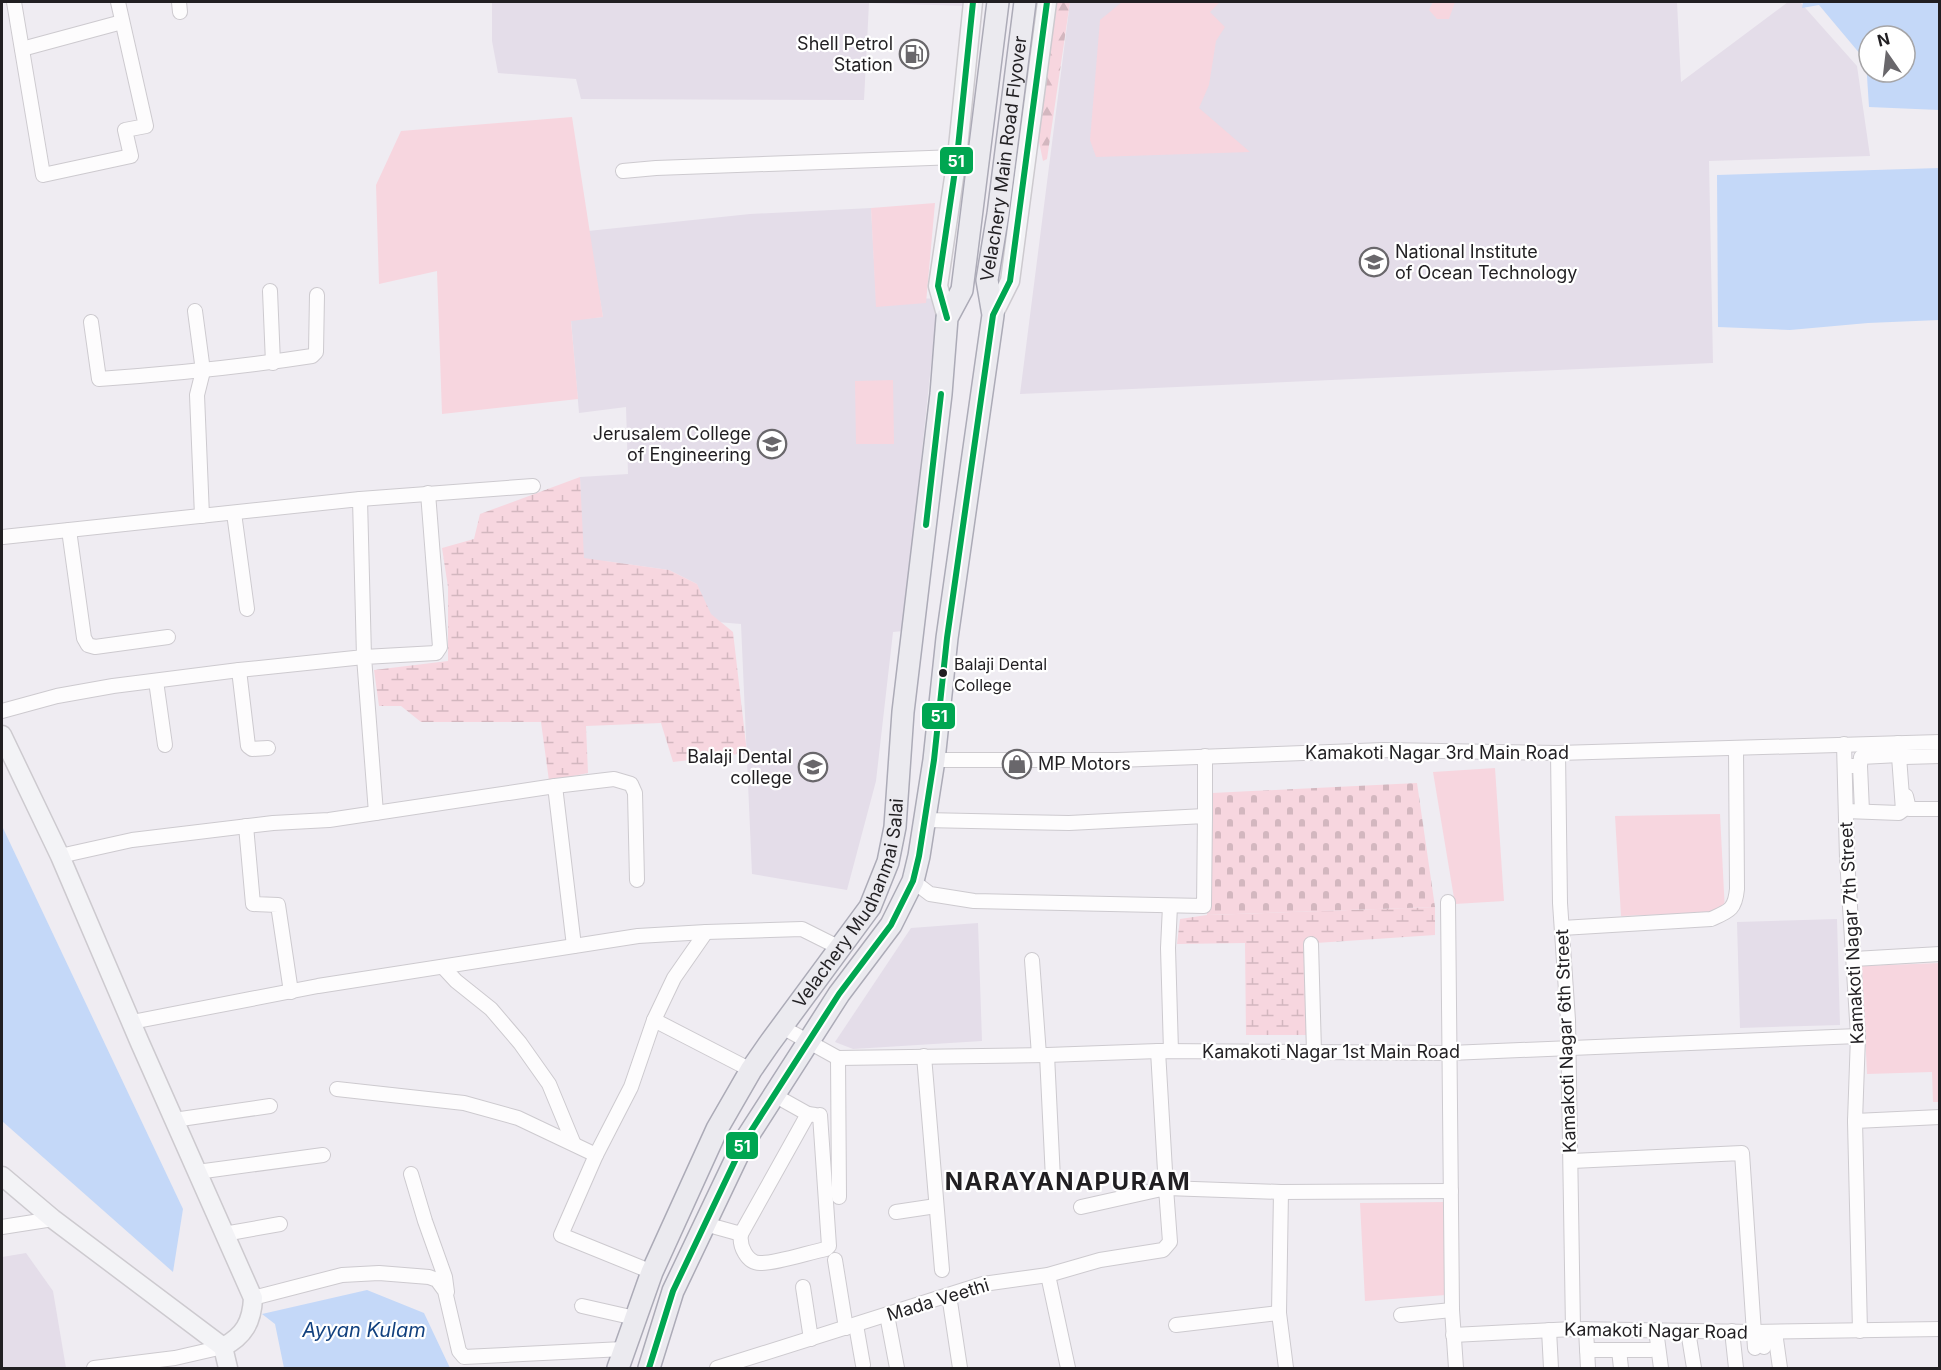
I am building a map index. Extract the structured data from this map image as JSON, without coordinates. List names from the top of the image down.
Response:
{
  "streets": {
    "main road": ["Velachery Main Road Flyover", "Velachery Mudhanmai Salai"],
    "street": [
      "Kamakoti Nagar 3rd Main Road",
      "Kamakoti Nagar 7th Street",
      "Kamakoti Nagar 6th Street",
      "Kamakoti Nagar 1st Main Road",
      "Mada Veethi",
      "Kamakoti Nagar Road"
    ]
  },
  "crossings": [
    ["Velachery Main Road Flyover", "Velachery Mudhanmai Salai"],
    ["Kamakoti Nagar 3rd Main Road", "Velachery Mudhanmai Salai"],
    ["Kamakoti Nagar 3rd Main Road", "Kamakoti Nagar 7th Street"],
    ["Kamakoti Nagar 3rd Main Road", "Kamakoti Nagar 6th Street"],
    ["Velachery Mudhanmai Salai", "Kamakoti Nagar 1st Main Road"],
    ["Kamakoti Nagar 7th Street", "Kamakoti Nagar 1st Main Road"],
    ["Kamakoti Nagar 6th Street", "Kamakoti Nagar 1st Main Road"],
    ["Kamakoti Nagar 6th Street", "Kamakoti Nagar Road"]
  ],
  "districts": ["NARAYANAPURAM"],
  "water": ["Ayyan Kulam"],
  "places": {
    "fuel station": ["Shell Petrol Station"],
    "school or university": ["National Institute of Ocean Technology", "Jerusalem College of Engineering", "Balaji Dental college"],
    "other": ["Balaji Dental College"],
    "shop": ["MP Motors"]
  },
  "lines": ["transit line 51"],
  "north": "top"
}
